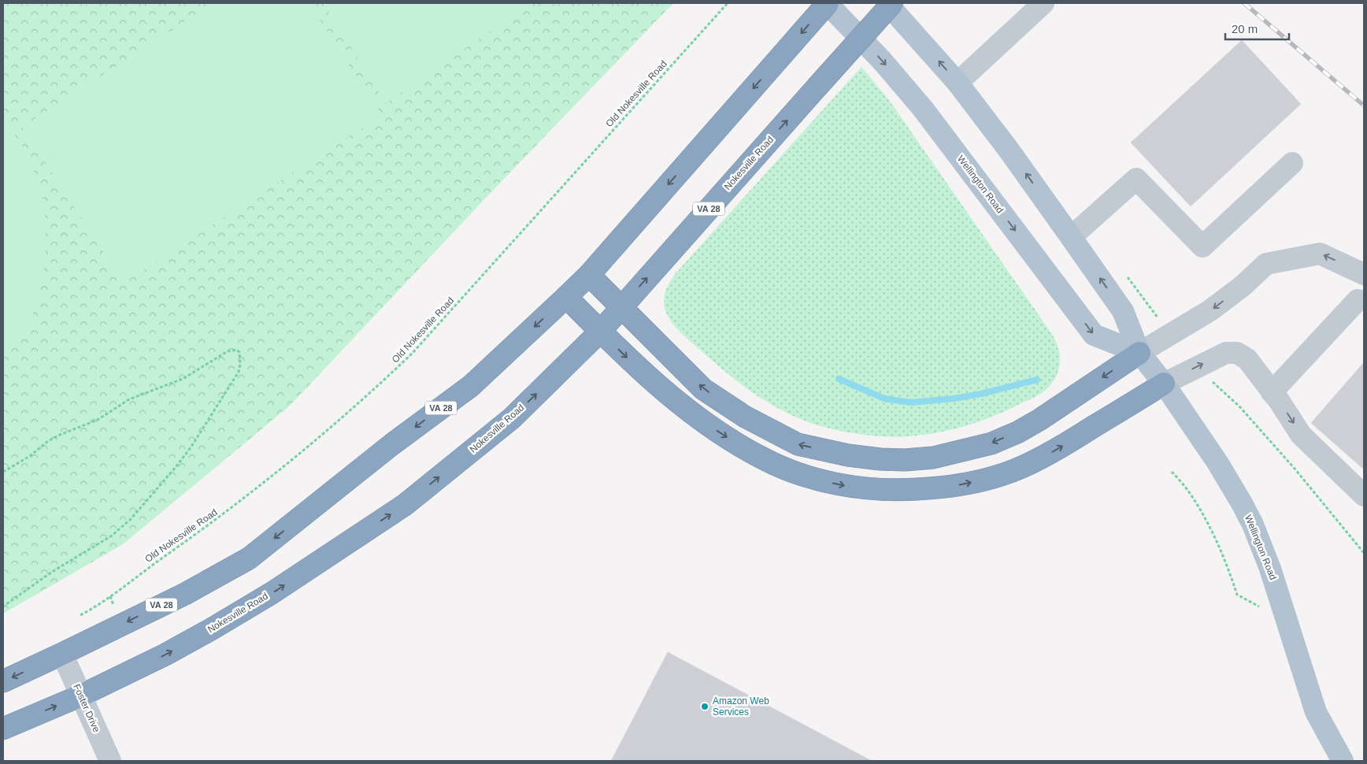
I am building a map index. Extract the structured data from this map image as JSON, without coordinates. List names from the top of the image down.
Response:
{
  "streets": {
    "highway": ["Nokesville Road", "VA 28"],
    "main road": ["Wellington Road"],
    "street": ["Foster Drive"],
    "path": ["Old Nokesville Road"]
  },
  "crossings": [
    ["Nokesville Road", "Foster Drive"],
    ["Wellington Road", "VA 28"],
    ["VA 28", "Foster Drive"]
  ],
  "places": ["Amazon Web Services"],
  "scale_bar": "20 m"
}
